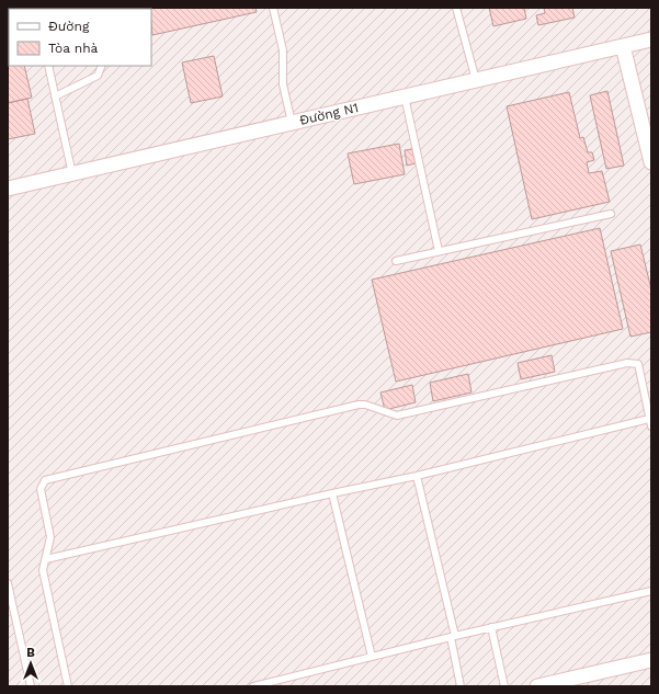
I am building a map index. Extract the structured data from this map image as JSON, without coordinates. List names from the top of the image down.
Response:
{
  "streets": {
    "street": ["Đường N1"]
  },
  "legend": ["Đường", "Tòa nhà"],
  "north": "top"
}
